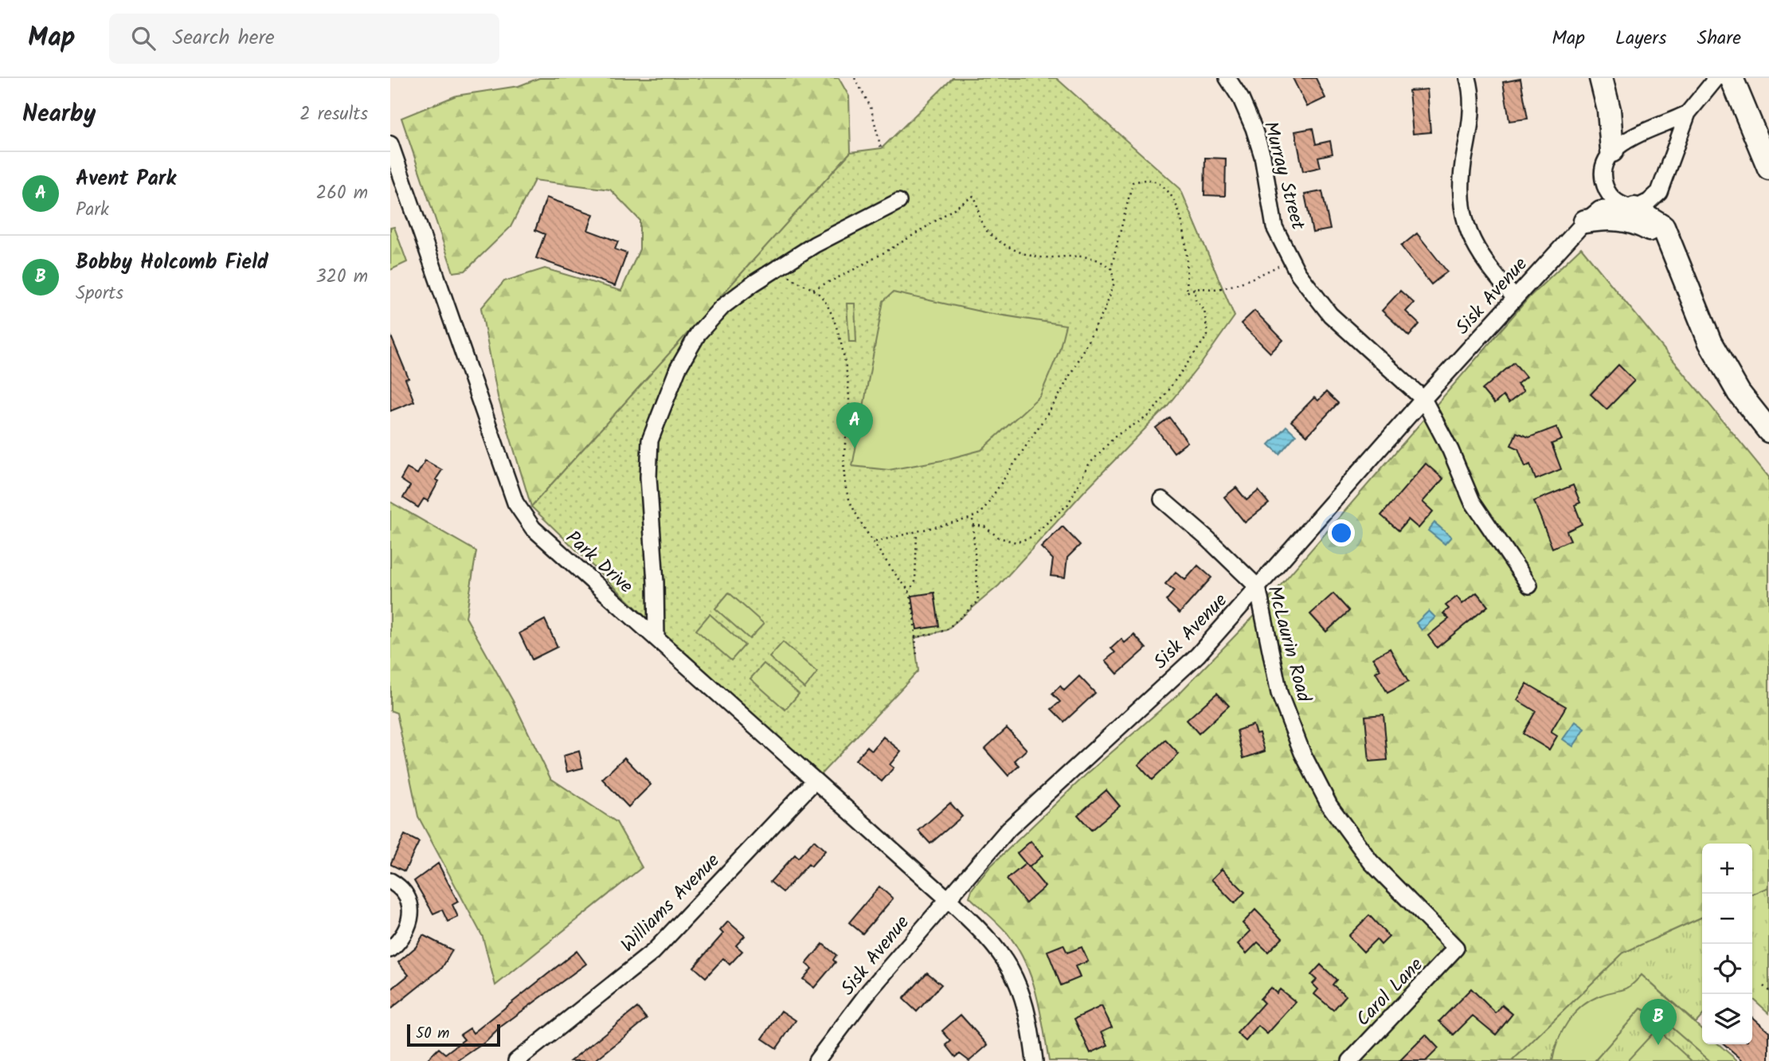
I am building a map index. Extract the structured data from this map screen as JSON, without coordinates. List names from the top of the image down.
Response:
{
  "streets": {
    "street": [
      "Murray Street",
      "Sisk Avenue",
      "Park Drive",
      "McLaurin Road",
      "Williams Avenue",
      "Carol Lane"
    ]
  },
  "crossings": [
    ["Murray Street", "Sisk Avenue"],
    ["Sisk Avenue", "Park Drive"],
    ["Sisk Avenue", "McLaurin Road"],
    ["Park Drive", "Williams Avenue"],
    ["McLaurin Road", "Carol Lane"]
  ],
  "scale_bar": "50 m",
  "page": {
    "header": "Map",
    "search": "Search here",
    "nav": ["Map", "Layers", "Share"],
    "heading": ["Nearby", "2 results"],
    "list": [
      {
        "mark": "A",
        "name": "Avent Park",
        "note": "Park",
        "value": "260 m"
      },
      {
        "mark": "B",
        "name": "Bobby Holcomb Field",
        "note": "Sports",
        "value": "320 m"
      }
    ],
    "pins": ["A", "B"],
    "map_buttons": ["+", "−"],
    "scale": "50 m"
  }
}
